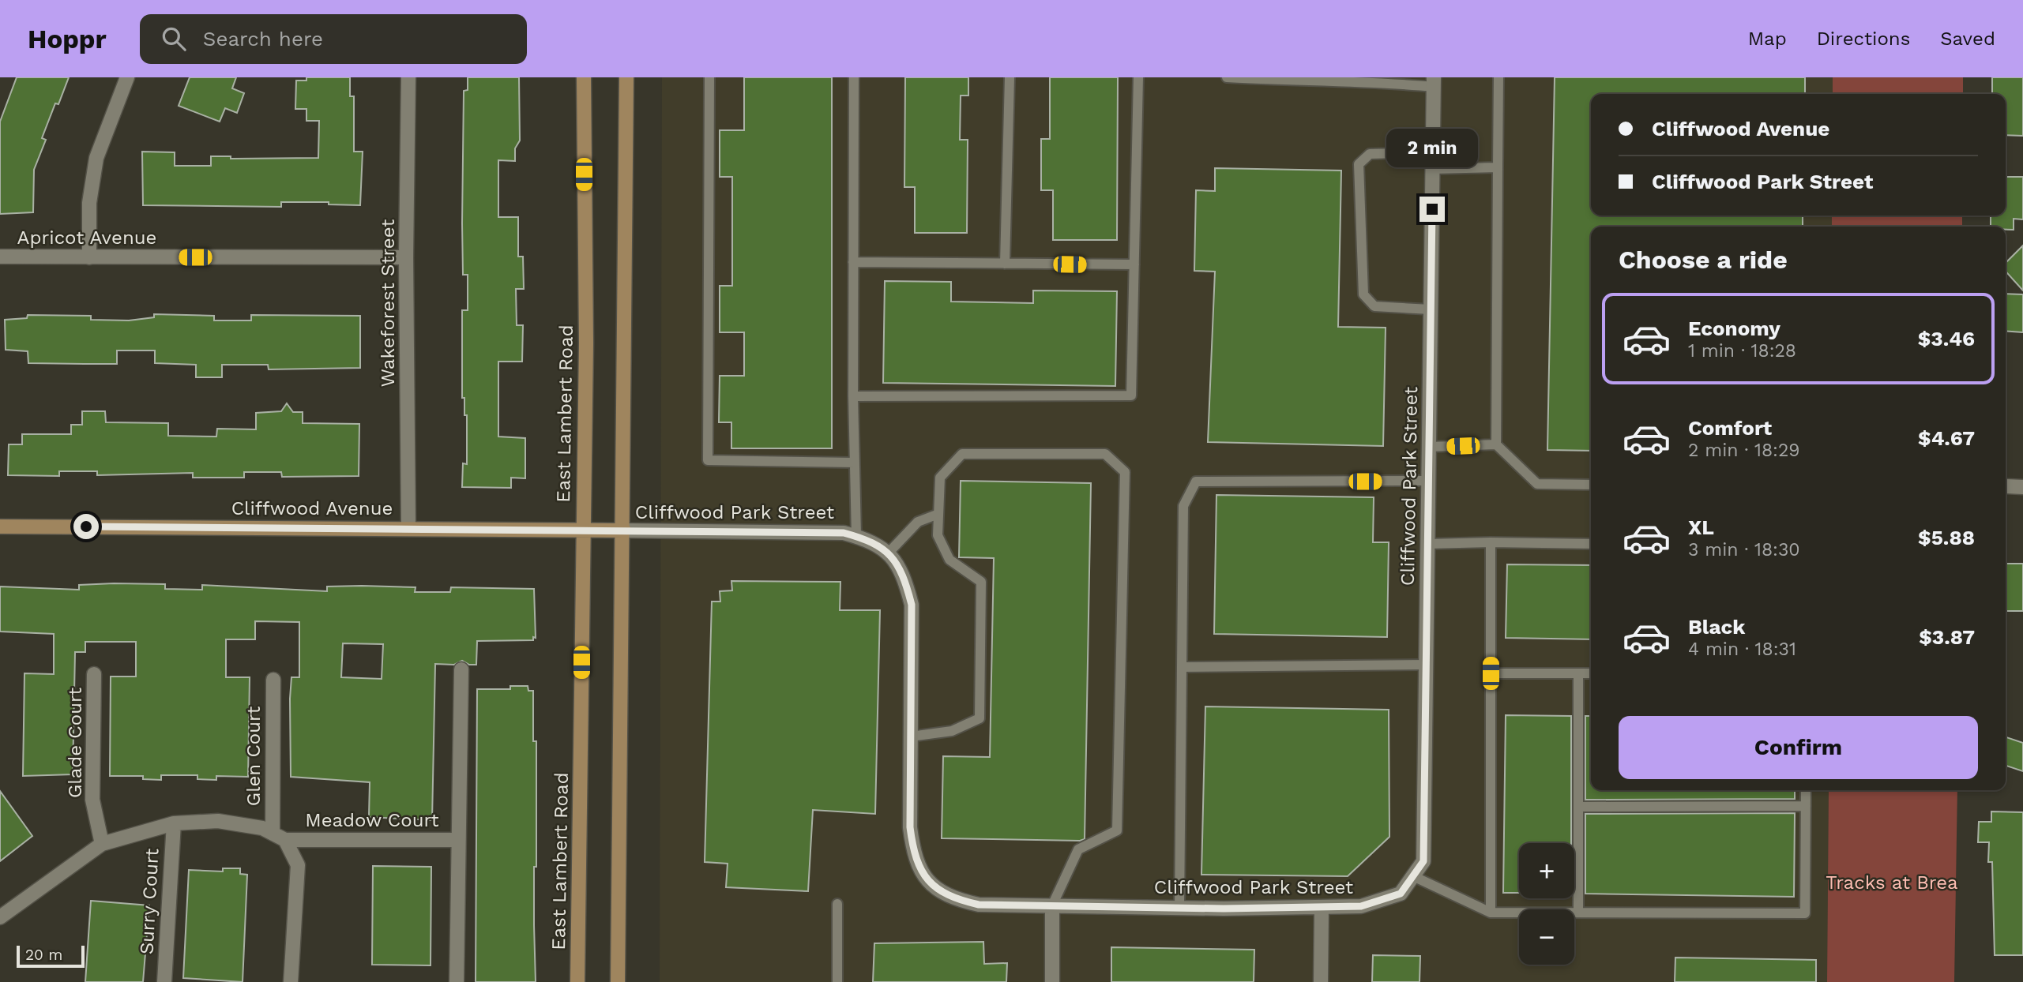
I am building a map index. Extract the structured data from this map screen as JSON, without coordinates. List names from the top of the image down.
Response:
{
  "streets": {
    "main road": ["East Lambert Road", "Cliffwood Avenue"],
    "street": [
      "Apricot Avenue",
      "Wakeforest Street",
      "Cliffwood Park Street",
      "Glade Court",
      "Glen Court",
      "Meadow Court",
      "Surry Court"
    ]
  },
  "crossings": [
    ["Apricot Avenue", "Wakeforest Street"],
    ["Wakeforest Street", "Cliffwood Avenue"],
    ["East Lambert Road", "Cliffwood Avenue"],
    ["Cliffwood Park Street", "Cliffwood Avenue"]
  ],
  "parks": ["Tracks at Brea"],
  "scale_bar": "20 m",
  "page": {
    "header": "Hoppr",
    "search": "Search here",
    "nav": ["Map", "Directions", "Saved"],
    "banner": ["Cliffwood Avenue", "Cliffwood Park Street"],
    "bubble": "2 min",
    "heading": "Choose a ride",
    "list": [
      {
        "name": "Economy",
        "note": "1 min · 18:28",
        "value": "$3.46"
      },
      {
        "name": "Comfort",
        "note": "2 min · 18:29",
        "value": "$4.67"
      },
      {
        "name": "XL",
        "note": "3 min · 18:30",
        "value": "$5.88"
      },
      {
        "name": "Black",
        "note": "4 min · 18:31",
        "value": "$3.87"
      }
    ],
    "buttons": "Confirm",
    "map_buttons": ["+", "−"],
    "scale": "20 m"
  }
}
